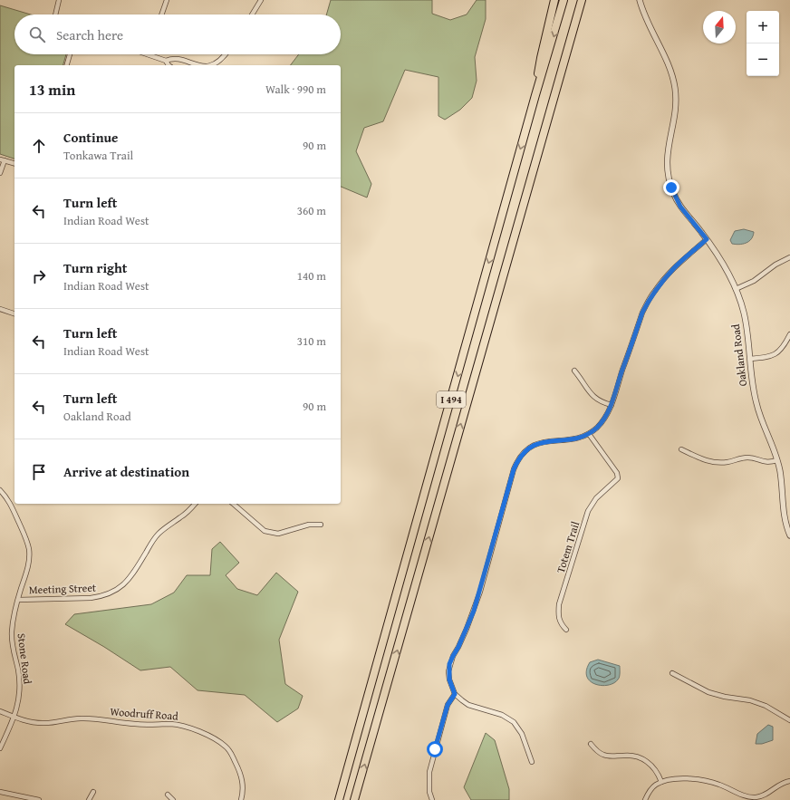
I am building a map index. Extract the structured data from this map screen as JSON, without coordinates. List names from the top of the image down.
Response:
{
  "streets": {
    "highway": ["I 494"],
    "street": [
      "Oakland Road",
      "Totem Trail",
      "Meeting Street",
      "Stone Road",
      "Woodruff Road"
    ]
  },
  "crossings": [
    ["Meeting Street", "Stone Road"],
    ["Stone Road", "Woodruff Road"]
  ],
  "north": "top",
  "page": {
    "map_buttons": ["+", "−"],
    "search": "Search here",
    "heading": ["13 min", "Walk · 990 m"],
    "list": [
      ["Continue", "Tonkawa Trail", "90 m"],
      ["Turn left", "Indian Road West", "360 m"],
      ["Turn right", "Indian Road West", "140 m"],
      ["Turn left", "Indian Road West", "310 m"],
      ["Turn left", "Oakland Road", "90 m"],
      "Arrive at destination"
    ]
  }
}
